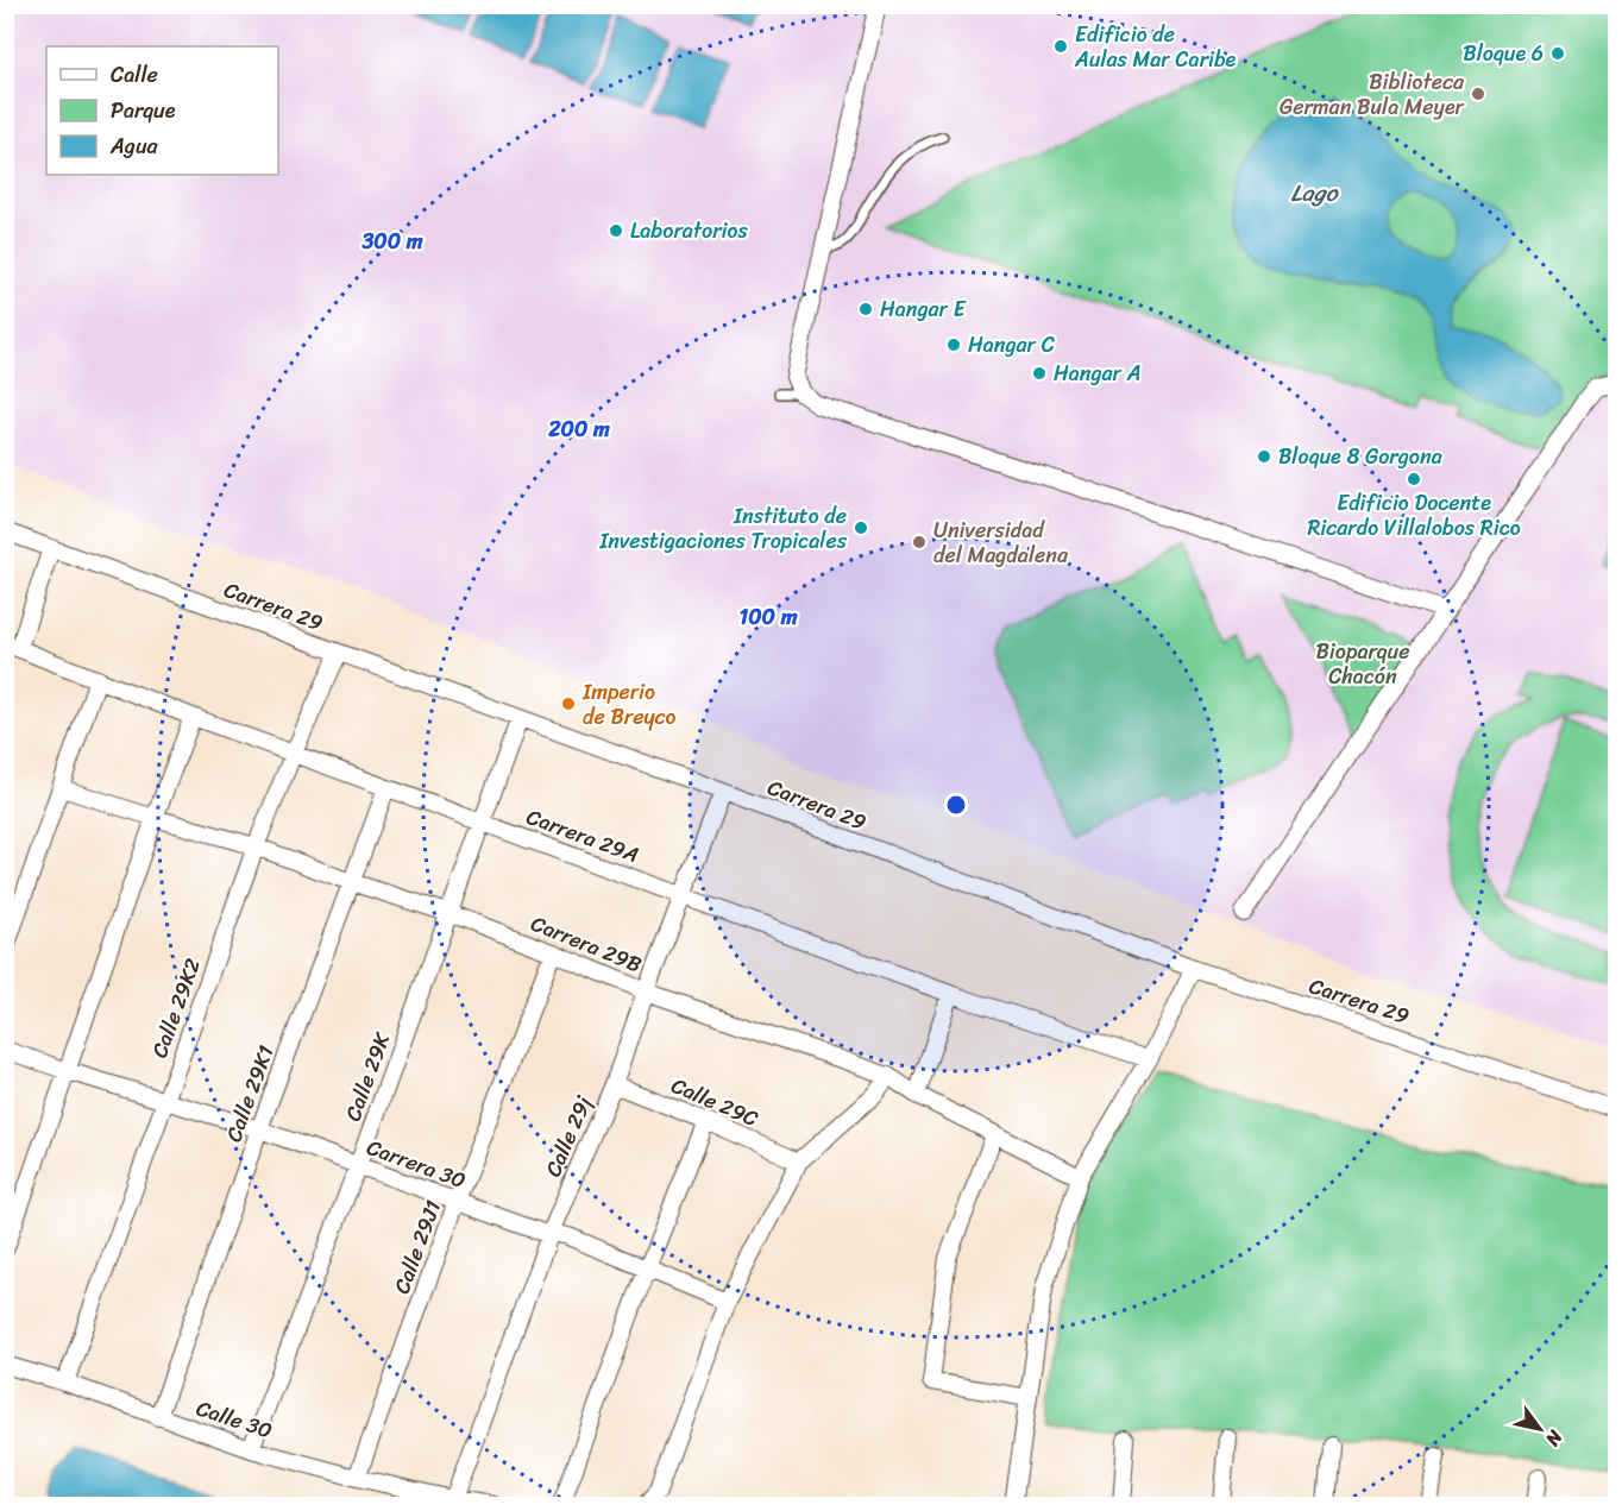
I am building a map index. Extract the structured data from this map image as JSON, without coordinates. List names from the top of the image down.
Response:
{
  "streets": {
    "street": [
      "Carrera 29",
      "Carrera 29A",
      "Carrera 29B",
      "Calle 29K2",
      "Calle 29K",
      "Calle 29K1",
      "Calle 29C",
      "Calle 29j",
      "Carrera 30",
      "Calle 29J1",
      "Calle 30"
    ]
  },
  "crossings": [
    ["Carrera 29", "Calle 29K2"],
    ["Carrera 29", "Calle 29K"],
    ["Carrera 29", "Calle 29j"],
    ["Carrera 29A", "Calle 29K2"],
    ["Carrera 29A", "Calle 29K"],
    ["Carrera 29A", "Calle 29K1"],
    ["Carrera 29A", "Calle 29j"],
    ["Carrera 29B", "Calle 29K2"],
    ["Carrera 29B", "Calle 29K"],
    ["Carrera 29B", "Calle 29K1"],
    ["Carrera 29B", "Calle 29j"],
    ["Carrera 29B", "Calle 29J1"],
    ["Calle 29K2", "Carrera 30"],
    ["Calle 29K2", "Calle 30"],
    ["Calle 29K", "Carrera 30"],
    ["Calle 29K", "Calle 30"],
    ["Calle 29K1", "Carrera 30"],
    ["Calle 29K1", "Calle 30"],
    ["Calle 29C", "Calle 29j"],
    ["Calle 29j", "Carrera 30"],
    ["Calle 29j", "Calle 30"],
    ["Carrera 30", "Calle 29J1"],
    ["Calle 29J1", "Calle 30"]
  ],
  "water": ["Lago"],
  "parks": ["Bioparque Chacón"],
  "places": [
    "Edificio de Aulas Mar Caribe",
    "Bloque 6",
    "Biblioteca German Bula Meyer",
    "Laboratorios",
    "Hangar E",
    "Hangar C",
    "Hangar A",
    "Bloque 8 Gorgona",
    "Edificio Docente Ricardo Villalobos Rico",
    "Instituto de Investigaciones Tropicales",
    "Universidad del Magdalena",
    "Imperio de Breyco"
  ],
  "legend": ["Calle", "Parque", "Agua"],
  "north": "bottom right",
  "rings": ["300 m", "200 m", "100 m"]
}
